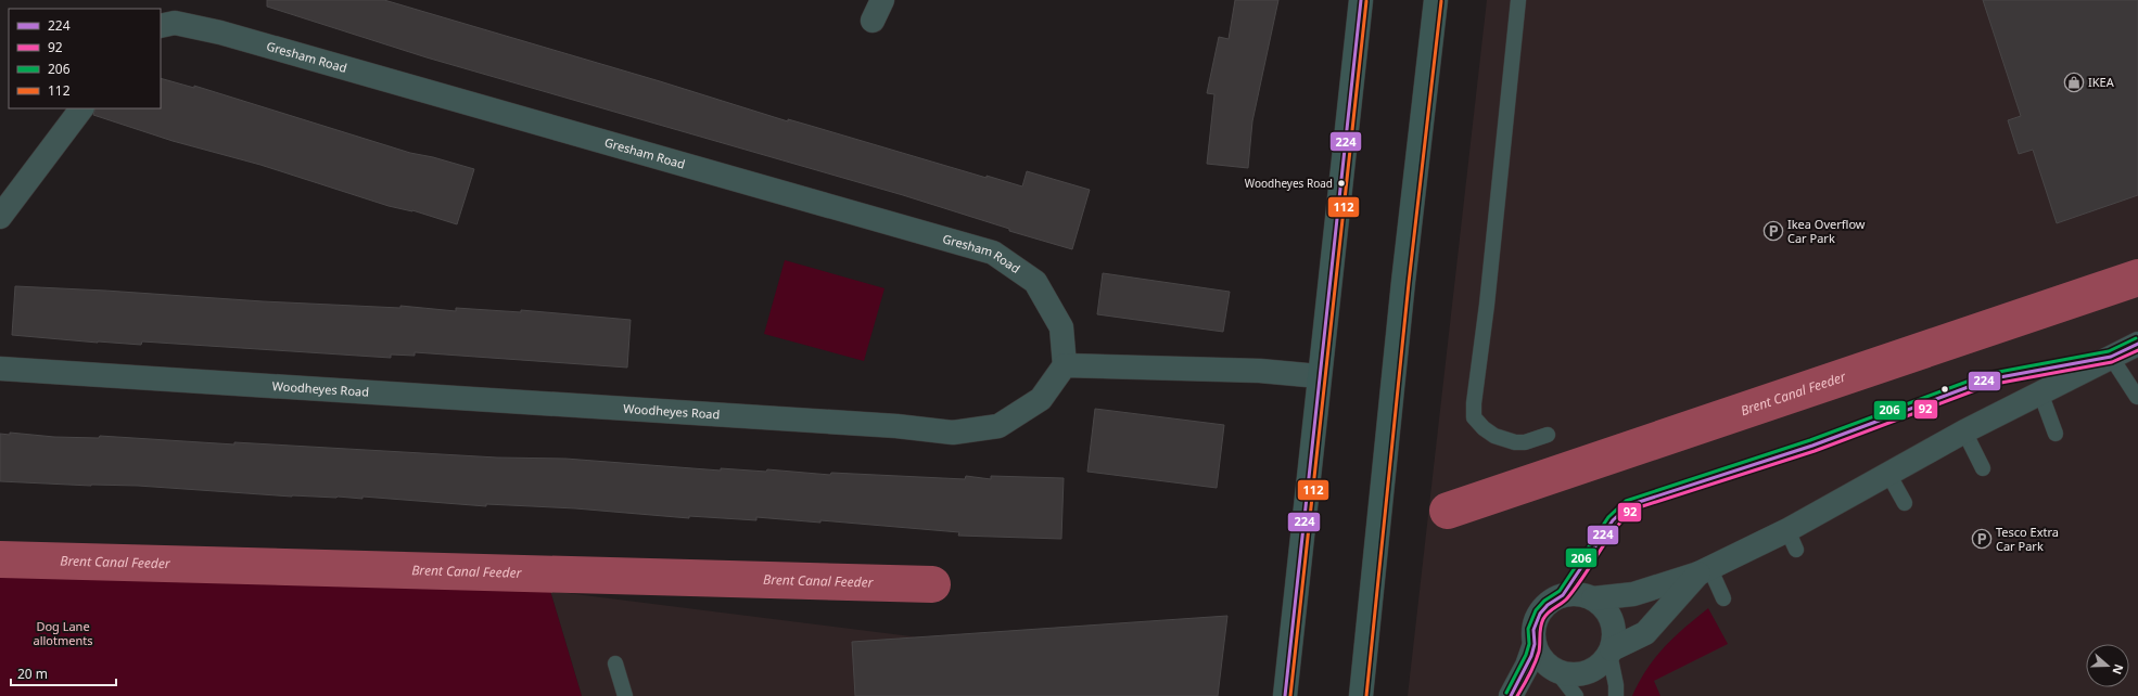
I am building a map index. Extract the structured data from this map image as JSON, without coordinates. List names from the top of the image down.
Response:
{
  "streets": {
    "street": ["Gresham Road", "Woodheyes Road"]
  },
  "crossings": [
    ["Gresham Road", "Woodheyes Road"]
  ],
  "water": ["Brent Canal Feeder"],
  "parks": ["Dog Lane allotments"],
  "places": {
    "shop": ["IKEA"],
    "other": ["Woodheyes Road"],
    "parking": ["Ikea Overflow Car Park", "Tesco Extra Car Park"]
  },
  "lines": [
    "transit line 224",
    "transit line 112",
    "transit line 206",
    "transit line 92"
  ],
  "legend": [
    "224",
    "92",
    "206",
    "112"
  ],
  "scale_bar": "20 m",
  "north": "right"
}
